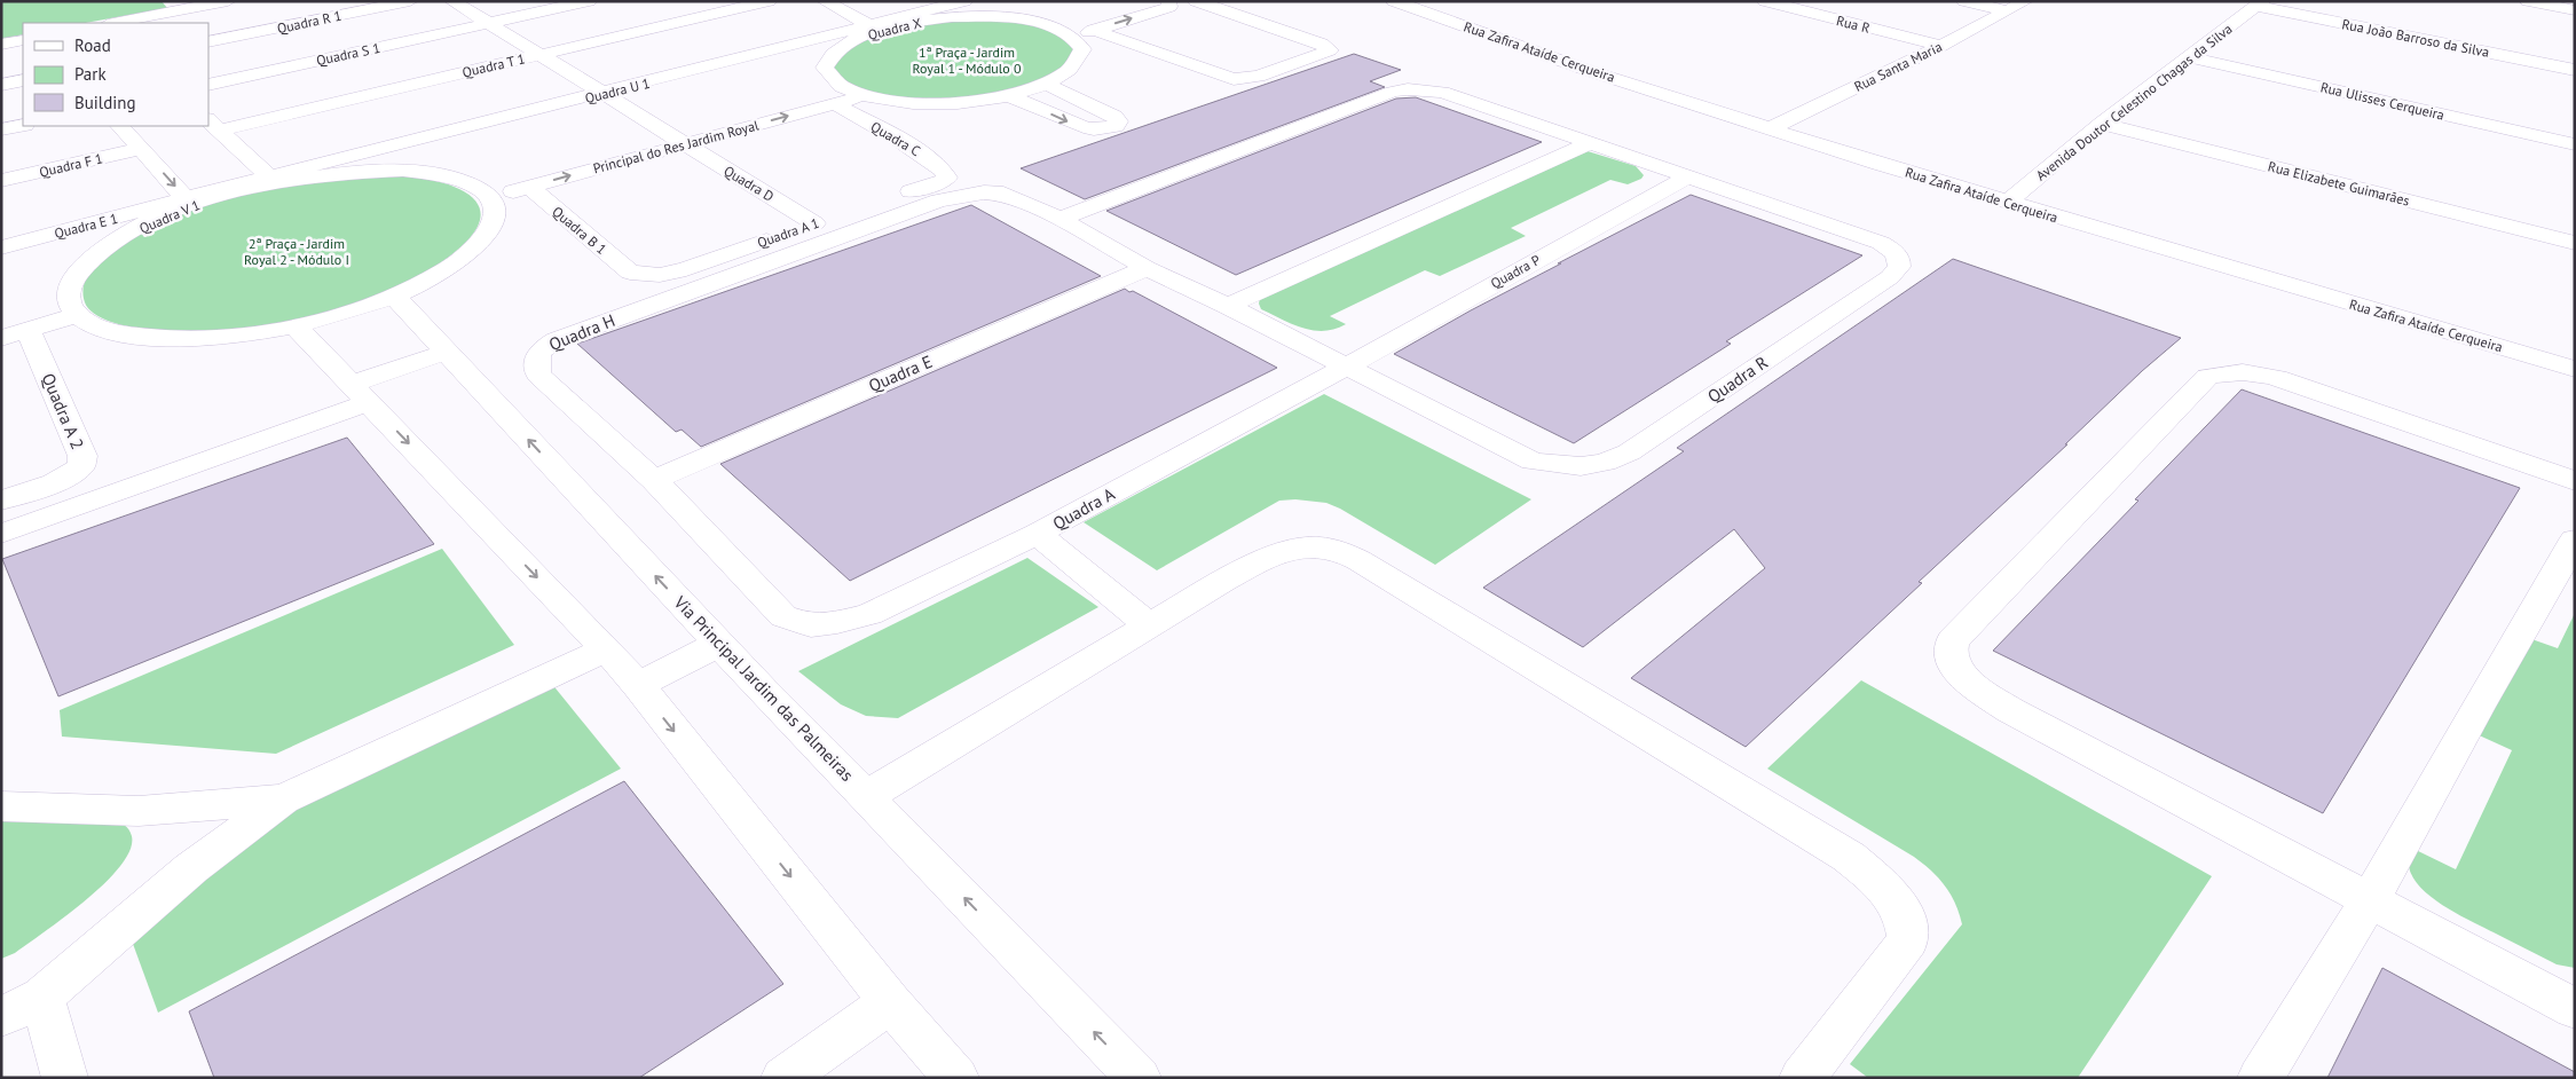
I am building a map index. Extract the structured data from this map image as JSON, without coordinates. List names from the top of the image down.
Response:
{
  "streets": {
    "street": [
      "Quadra R 1",
      "Rua R",
      "Quadra X",
      "Rua João Barroso da Silva",
      "Rua Zafira Ataíde Cerqueira",
      "Quadra S 1",
      "Quadra T 1",
      "Rua Santa Maria",
      "Quadra U 1",
      "Rua Ulisses Cerqueira",
      "Avenida Doutor Celestino Chagas da Silva",
      "Quadra C",
      "Principal do Res Jardim Royal",
      "Quadra F 1",
      "Quadra D",
      "Rua Elizabete Guimarães",
      "Quadra V 1",
      "Quadra E 1",
      "Quadra B 1",
      "Quadra A 1",
      "Quadra P",
      "Quadra H",
      "Quadra E",
      "Quadra R",
      "Quadra A 2",
      "Quadra A",
      "Via Principal Jardim das Palmeiras"
    ]
  },
  "crossings": [
    ["Rua R", "Rua Santa Maria"],
    ["Quadra X", "Quadra U 1"],
    ["Quadra X", "Quadra C"],
    ["Quadra X", "Principal do Res Jardim Royal"],
    ["Rua João Barroso da Silva", "Avenida Doutor Celestino Chagas da Silva"],
    ["Rua Zafira Ataíde Cerqueira", "Rua Santa Maria"],
    ["Rua Zafira Ataíde Cerqueira", "Avenida Doutor Celestino Chagas da Silva"],
    ["Quadra S 1", "Quadra D"],
    ["Quadra T 1", "Quadra D"],
    ["Quadra U 1", "Quadra D"],
    ["Quadra U 1", "Quadra V 1"],
    ["Rua Ulisses Cerqueira", "Avenida Doutor Celestino Chagas da Silva"],
    ["Avenida Doutor Celestino Chagas da Silva", "Rua Elizabete Guimarães"],
    ["Quadra C", "Principal do Res Jardim Royal"],
    ["Quadra C", "Quadra A 1"],
    ["Principal do Res Jardim Royal", "Quadra D"],
    ["Principal do Res Jardim Royal", "Quadra V 1"],
    ["Principal do Res Jardim Royal", "Quadra B 1"],
    ["Quadra D", "Quadra A 1"],
    ["Quadra V 1", "Quadra E 1"],
    ["Quadra B 1", "Quadra A 1"],
    ["Quadra P", "Quadra R"],
    ["Quadra P", "Quadra A"],
    ["Quadra H", "Quadra E"],
    ["Quadra H", "Quadra A"],
    ["Quadra R", "Quadra A"]
  ],
  "parks": ["1ª Praça - Jardim Royal 1 - Módulo 0", "2ª Praça - Jardim Royal 2 - Módulo I"],
  "legend": ["Road", "Park", "Building"]
}
